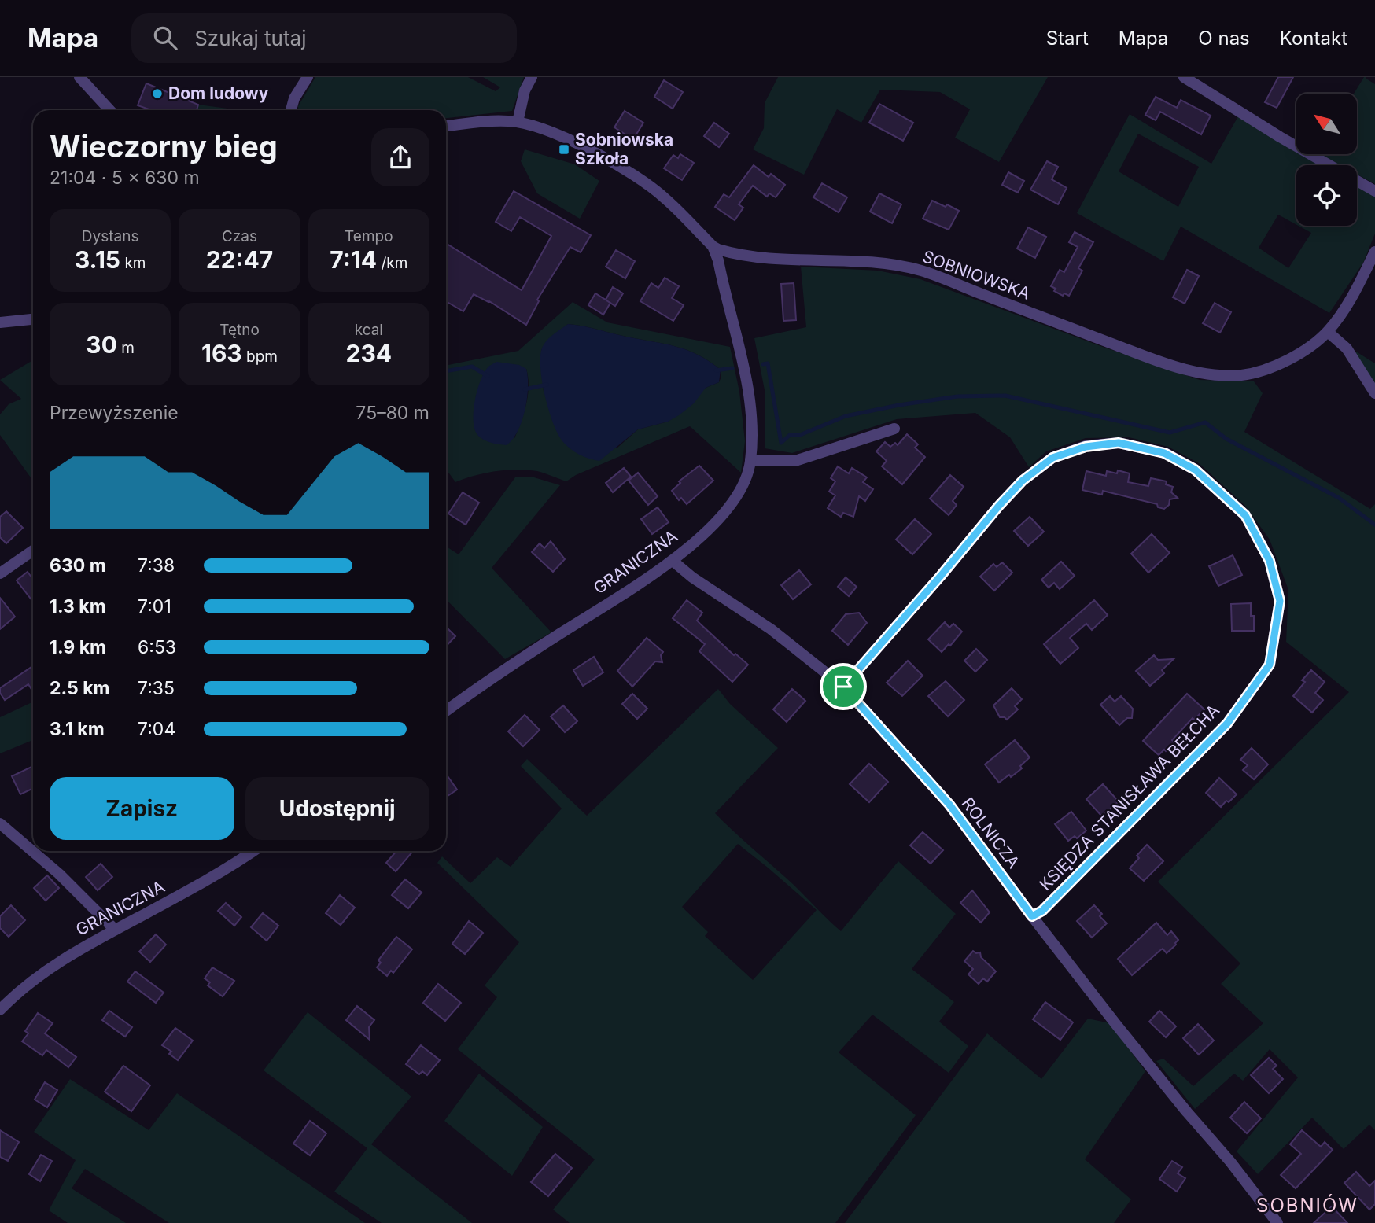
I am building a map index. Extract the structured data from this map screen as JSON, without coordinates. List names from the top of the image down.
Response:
{
  "streets": {
    "street": [
      "SOBNIOWSKA",
      "GRANICZNA",
      "KSIĘDZA STANISŁAWA BEŁCHA",
      "ROLNICZA"
    ]
  },
  "crossings": [
    ["SOBNIOWSKA", "GRANICZNA"],
    ["GRANICZNA", "ROLNICZA"],
    ["KSIĘDZA STANISŁAWA BEŁCHA", "ROLNICZA"]
  ],
  "districts": ["SOBNIÓW"],
  "places": {
    "other": ["Dom ludowy"],
    "transit": ["Sobniowska Szkoła"]
  },
  "north": "top left",
  "page": {
    "header": "Mapa",
    "search": "Szukaj tutaj",
    "nav": [
      "Start",
      "Mapa",
      "O nas",
      "Kontakt"
    ],
    "heading": ["Wieczorny bieg", "21:04 · 5 × 630 m"],
    "stats": [
      ["Dystans", "3.15 km"],
      ["Czas", "22:47"],
      ["Tempo", "7:14 /km"],
      ["30 m"],
      ["Tętno", "163 bpm"],
      ["kcal", "234"]
    ],
    "chart": ["Przewyższenie", "75–80 m"],
    "list": [
      {
        "name": "630 m",
        "note": "7:38"
      },
      {
        "name": "1.3 km",
        "note": "7:01"
      },
      {
        "name": "1.9 km",
        "note": "6:53"
      },
      {
        "name": "2.5 km",
        "note": "7:35"
      },
      {
        "name": "3.1 km",
        "note": "7:04"
      }
    ],
    "buttons": ["Zapisz", "Udostępnij"]
  }
}
